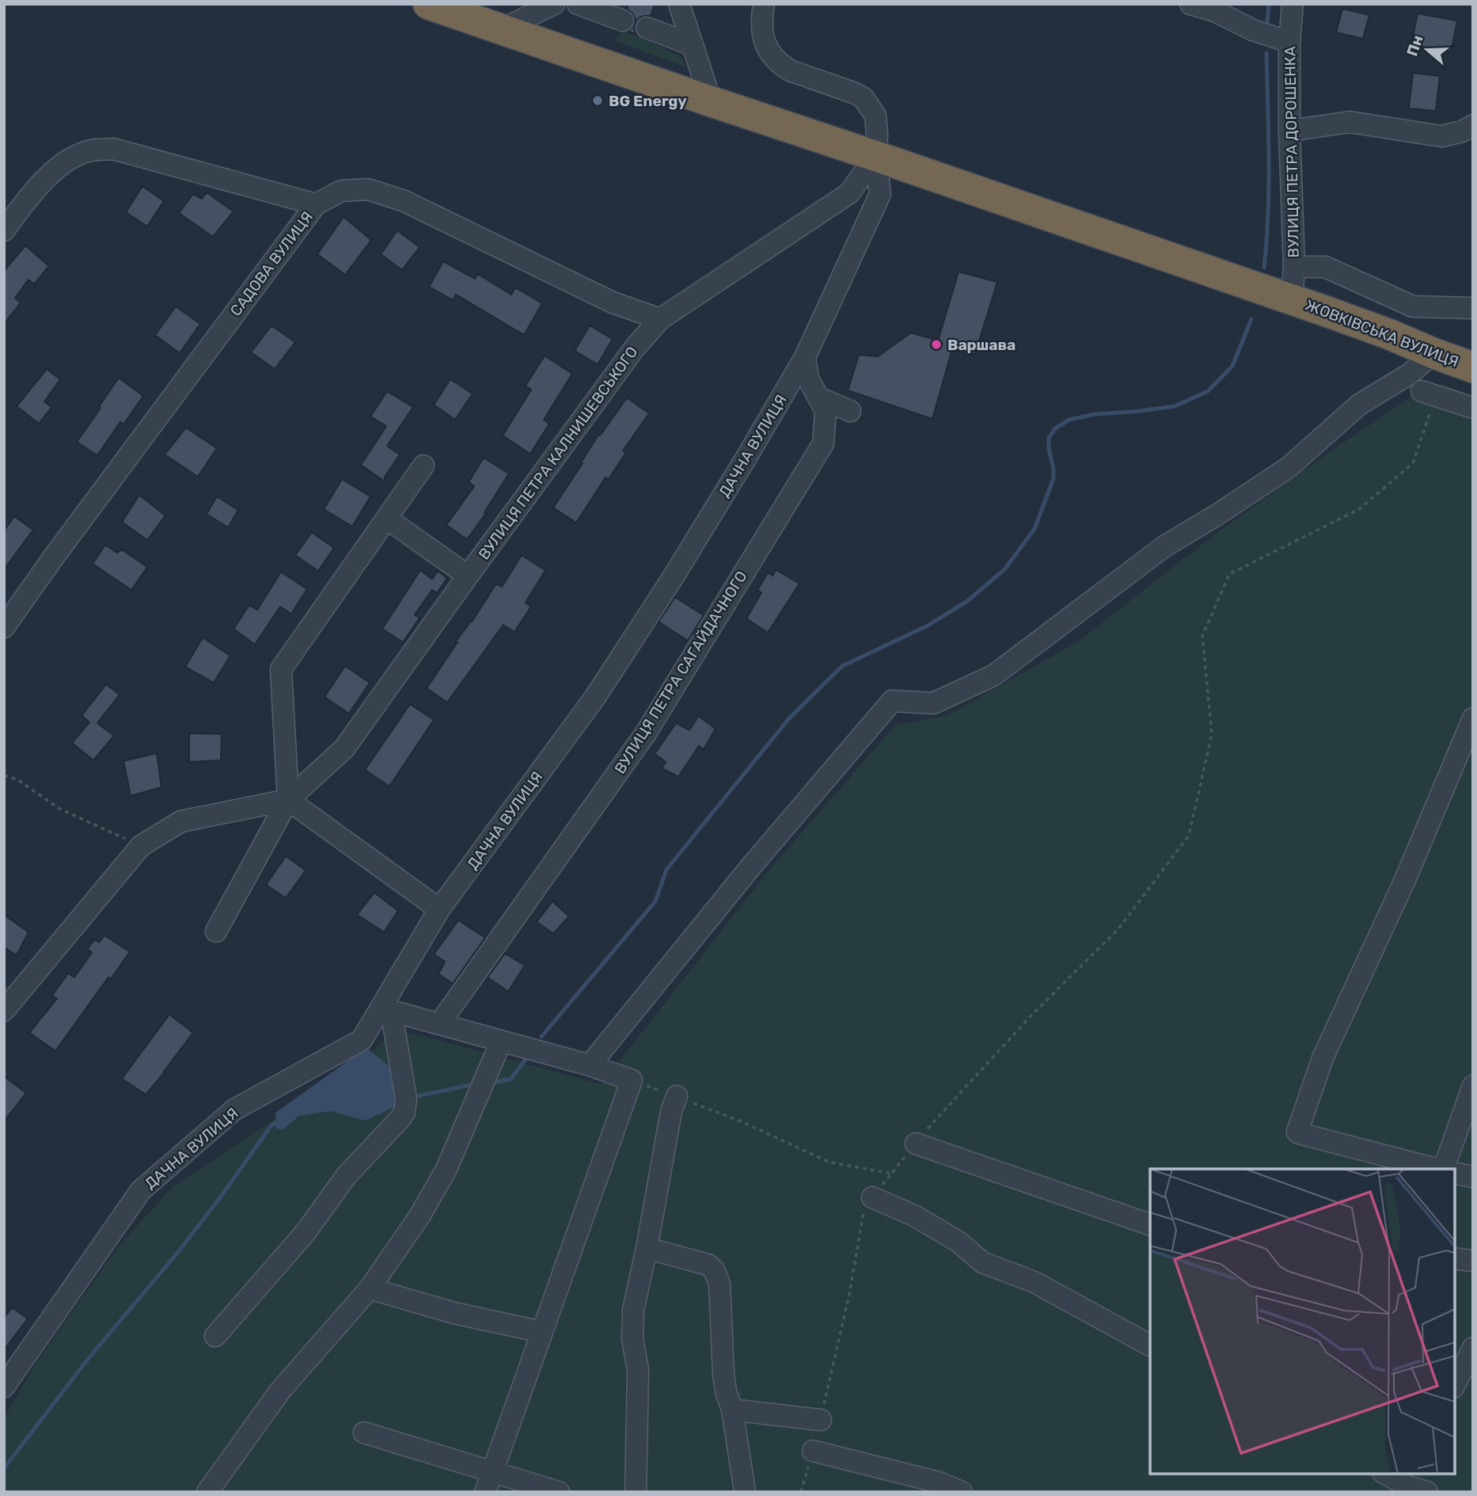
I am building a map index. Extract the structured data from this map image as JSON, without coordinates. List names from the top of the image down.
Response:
{
  "streets": {
    "highway": ["ЖОВКІВСЬКА ВУЛИЦЯ"],
    "street": [
      "ВУЛИЦЯ ПЕТРА ДОРОШЕНКА",
      "САДОВА ВУЛИЦЯ",
      "ДАЧНА ВУЛИЦЯ",
      "ВУЛИЦЯ ПЕТРА КАЛНИШЕВСЬКОГО",
      "ВУЛИЦЯ ПЕТРА САГАЙДАЧНОГО"
    ]
  },
  "crossings": [
    ["ВУЛИЦЯ ПЕТРА ДОРОШЕНКА", "ЖОВКІВСЬКА ВУЛИЦЯ"],
    ["САДОВА ВУЛИЦЯ", "ВУЛИЦЯ ПЕТРА КАЛНИШЕВСЬКОГО"],
    ["ЖОВКІВСЬКА ВУЛИЦЯ", "ДАЧНА ВУЛИЦЯ"],
    ["ЖОВКІВСЬКА ВУЛИЦЯ", "ВУЛИЦЯ ПЕТРА КАЛНИШЕВСЬКОГО"],
    ["ДАЧНА ВУЛИЦЯ", "ВУЛИЦЯ ПЕТРА КАЛНИШЕВСЬКОГО"],
    ["ДАЧНА ВУЛИЦЯ", "ВУЛИЦЯ ПЕТРА САГАЙДАЧНОГО"]
  ],
  "places": ["BG Energy", "Варшава"],
  "north": "left"
}
